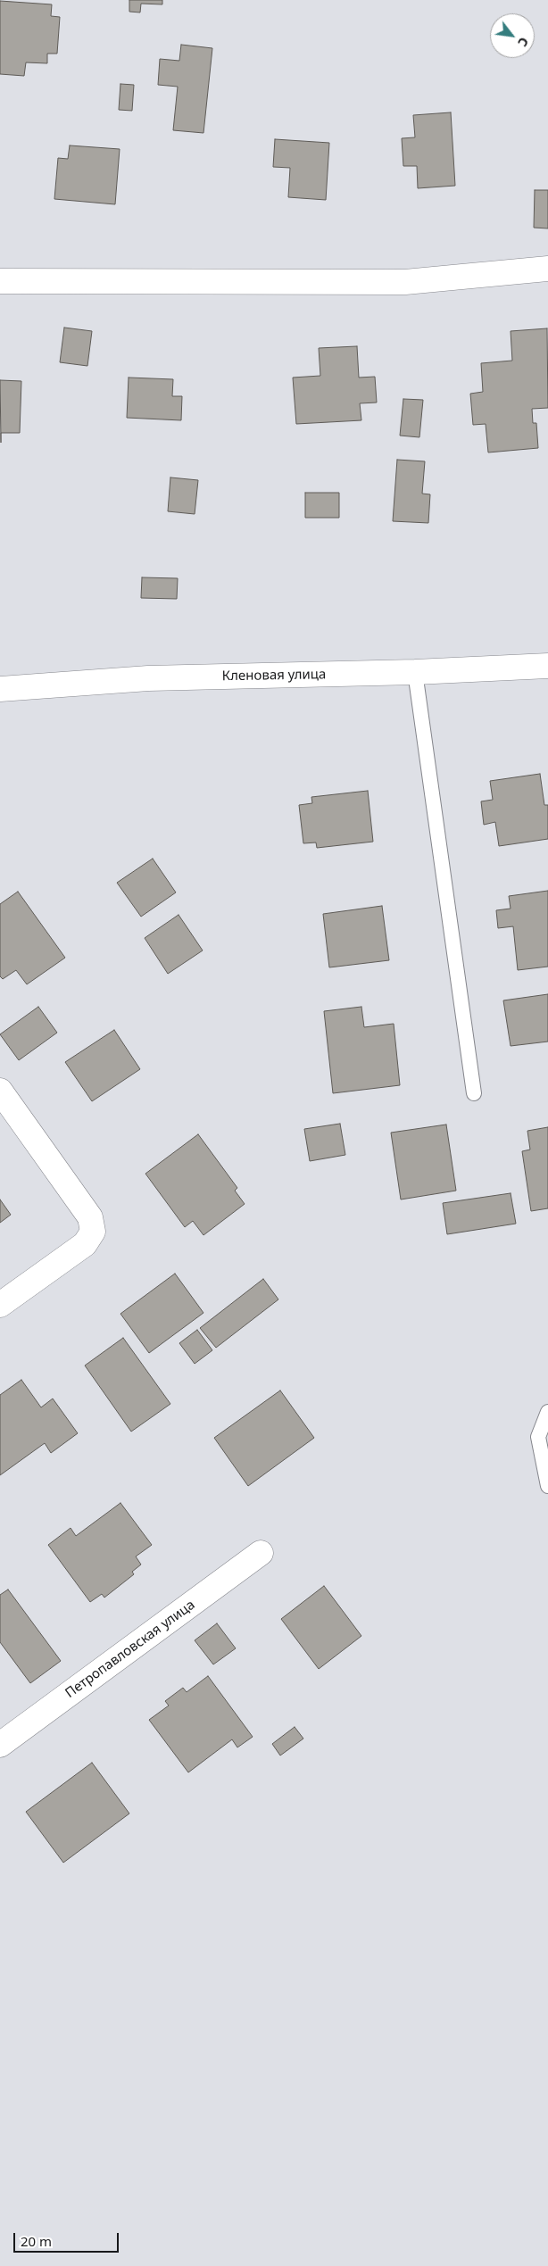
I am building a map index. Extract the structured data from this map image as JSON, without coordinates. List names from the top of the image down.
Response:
{
  "streets": {
    "street": ["Кленовая улица", "Петропавловская улица"]
  },
  "scale_bar": "20 m",
  "north": "bottom right"
}
